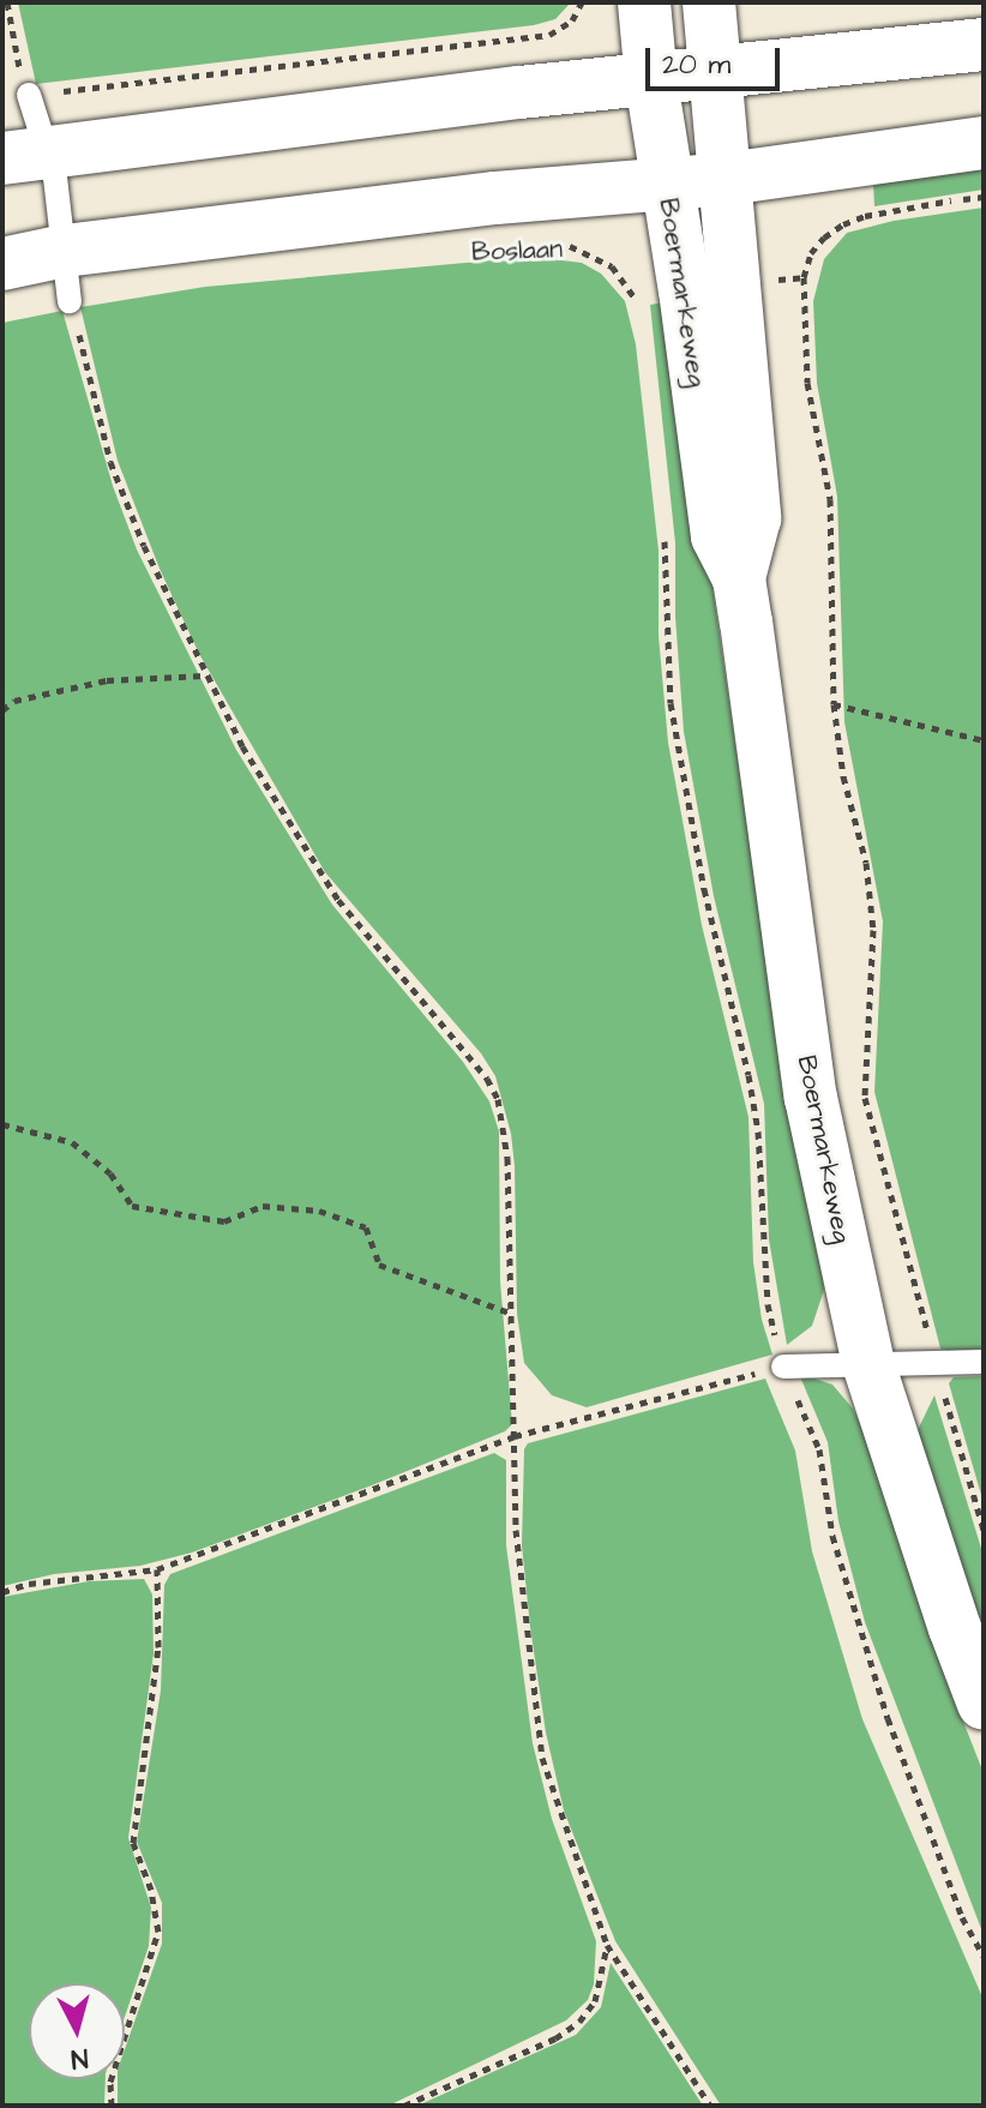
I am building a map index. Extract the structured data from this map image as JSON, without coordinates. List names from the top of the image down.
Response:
{
  "streets": {
    "street": ["Boslaan", "Boermarkeweg"]
  },
  "crossings": [
    ["Boslaan", "Boermarkeweg"]
  ],
  "scale_bar": "20 m",
  "north": "bottom"
}
